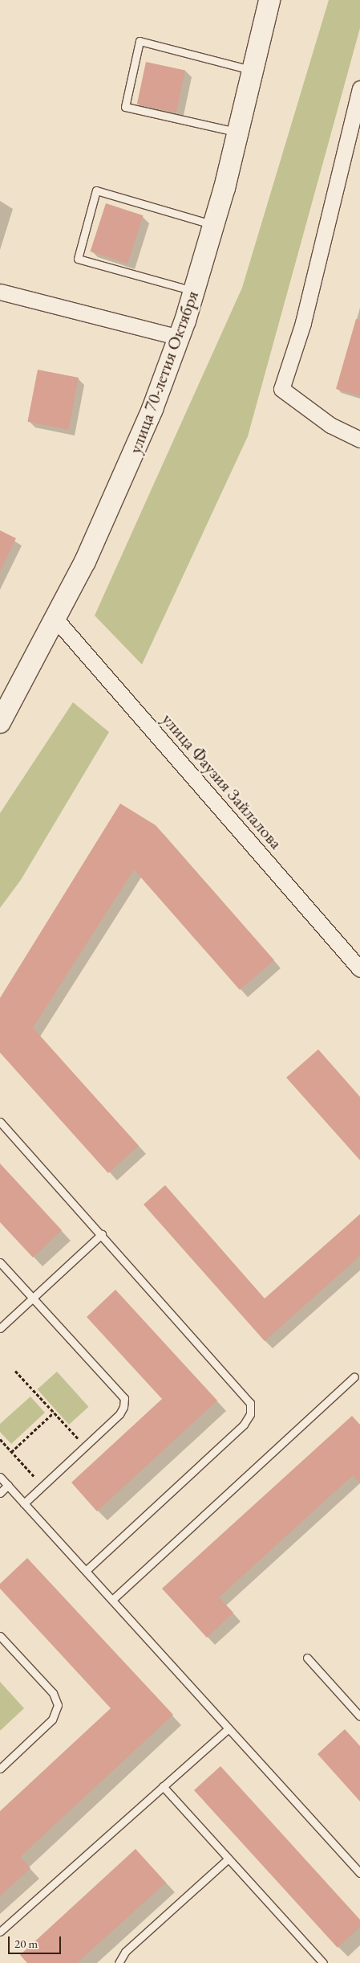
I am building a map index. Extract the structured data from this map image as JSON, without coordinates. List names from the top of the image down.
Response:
{
  "streets": {
    "main road": ["улица 70-летия Октября"],
    "street": ["улица Фаузия Зайлалова"]
  },
  "crossings": [
    ["улица 70-летия Октября", "улица Фаузия Зайлалова"]
  ],
  "scale_bar": "20 m"
}
